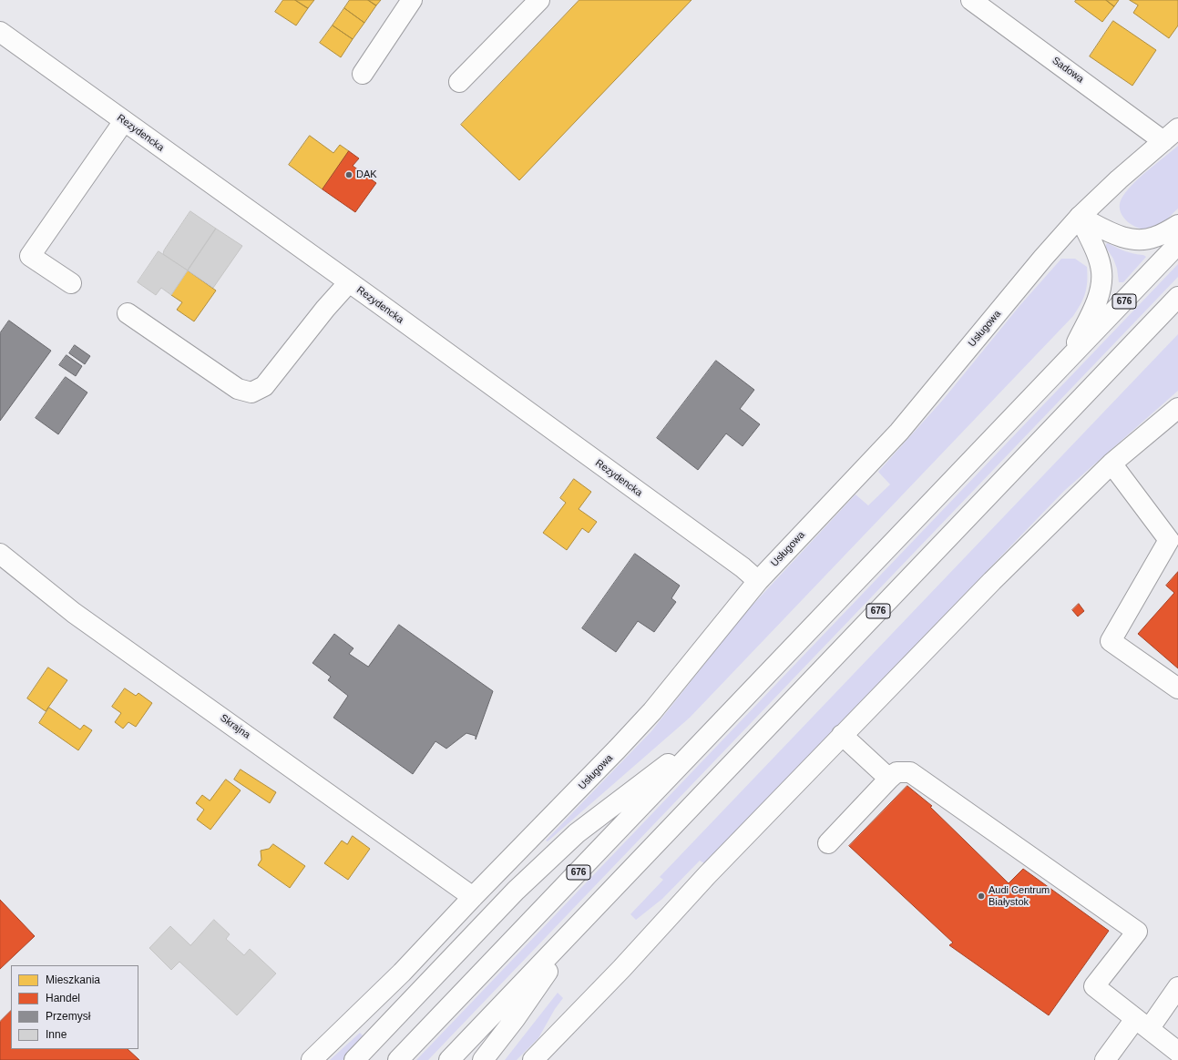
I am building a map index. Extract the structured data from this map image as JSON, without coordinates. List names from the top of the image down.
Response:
{
  "streets": {
    "street": [
      "Sadowa",
      "Rezydencka",
      "676",
      "Usługowa",
      "Skrajna"
    ]
  },
  "crossings": [
    ["Sadowa", "Usługowa"],
    ["Rezydencka", "Usługowa"],
    ["Usługowa", "Skrajna"]
  ],
  "places": ["DAK", "Audi Centrum Białystok"],
  "legend": [
    "Mieszkania",
    "Handel",
    "Przemysł",
    "Inne"
  ]
}
